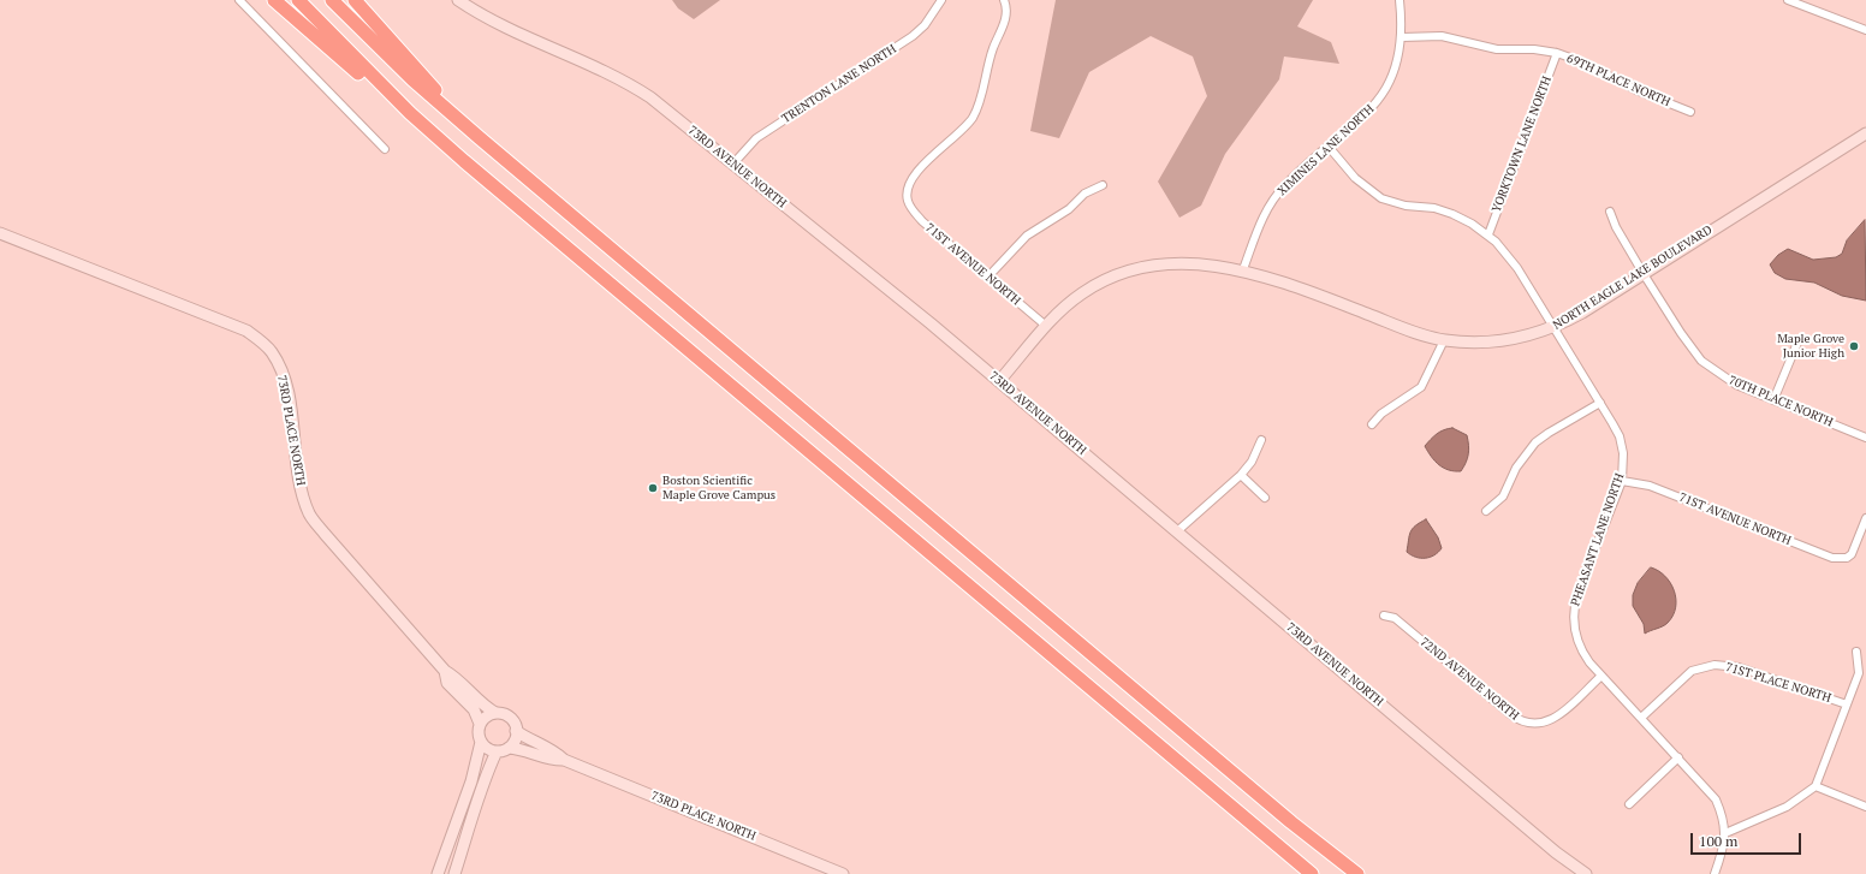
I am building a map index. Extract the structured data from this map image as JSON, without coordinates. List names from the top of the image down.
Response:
{
  "streets": {
    "street": [
      "69TH PLACE NORTH",
      "TRENTON LANE NORTH",
      "YORKTOWN LANE NORTH",
      "XIMINES LANE NORTH",
      "73RD AVENUE NORTH",
      "71ST AVENUE NORTH",
      "NORTH EAGLE LAKE BOULEVARD",
      "70TH PLACE NORTH",
      "73RD PLACE NORTH",
      "PHEASANT LANE NORTH",
      "72ND AVENUE NORTH",
      "71ST PLACE NORTH"
    ]
  },
  "crossings": [
    ["69TH PLACE NORTH", "YORKTOWN LANE NORTH"],
    ["69TH PLACE NORTH", "XIMINES LANE NORTH"],
    ["TRENTON LANE NORTH", "73RD AVENUE NORTH"],
    ["YORKTOWN LANE NORTH", "PHEASANT LANE NORTH"],
    ["XIMINES LANE NORTH", "NORTH EAGLE LAKE BOULEVARD"],
    ["XIMINES LANE NORTH", "PHEASANT LANE NORTH"],
    ["73RD AVENUE NORTH", "NORTH EAGLE LAKE BOULEVARD"],
    ["71ST AVENUE NORTH", "NORTH EAGLE LAKE BOULEVARD"],
    ["71ST AVENUE NORTH", "PHEASANT LANE NORTH"],
    ["NORTH EAGLE LAKE BOULEVARD", "70TH PLACE NORTH"],
    ["NORTH EAGLE LAKE BOULEVARD", "PHEASANT LANE NORTH"],
    ["PHEASANT LANE NORTH", "72ND AVENUE NORTH"],
    ["PHEASANT LANE NORTH", "71ST PLACE NORTH"]
  ],
  "places": ["Maple Grove Junior High", "Boston Scientific Maple Grove Campus"],
  "scale_bar": "100 m"
}
